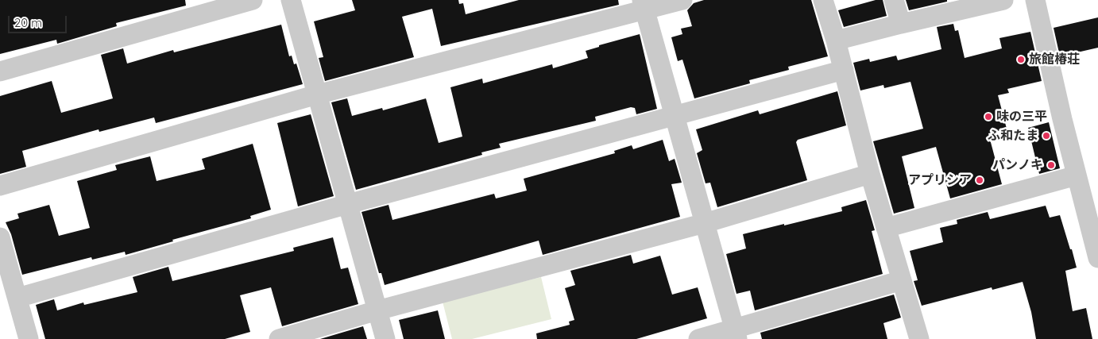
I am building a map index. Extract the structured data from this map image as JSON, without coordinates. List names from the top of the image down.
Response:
{
  "places": [
    "旅館椿荘",
    "味の三平",
    "ふ和たま",
    "パンノキ",
    "アプリシア"
  ],
  "scale_bar": "20 m"
}
